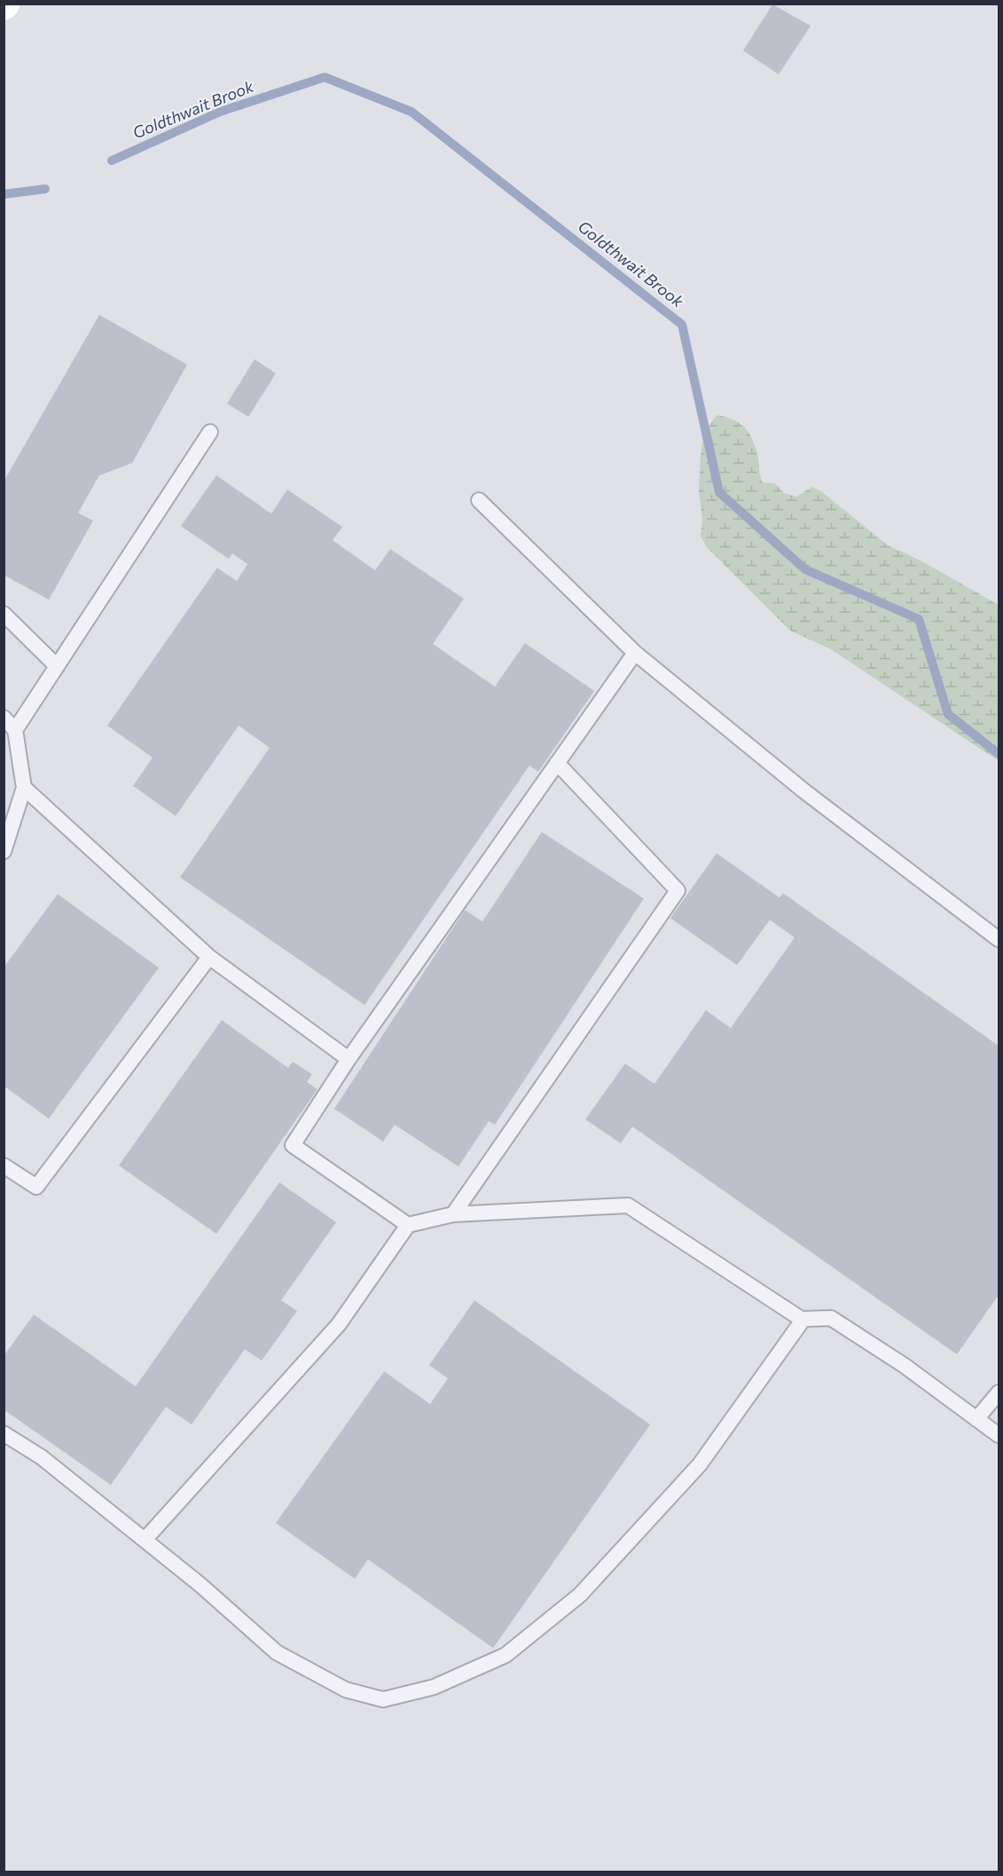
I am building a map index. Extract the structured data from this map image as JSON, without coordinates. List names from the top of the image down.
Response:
{
  "water": ["Goldthwait Brook"]
}
